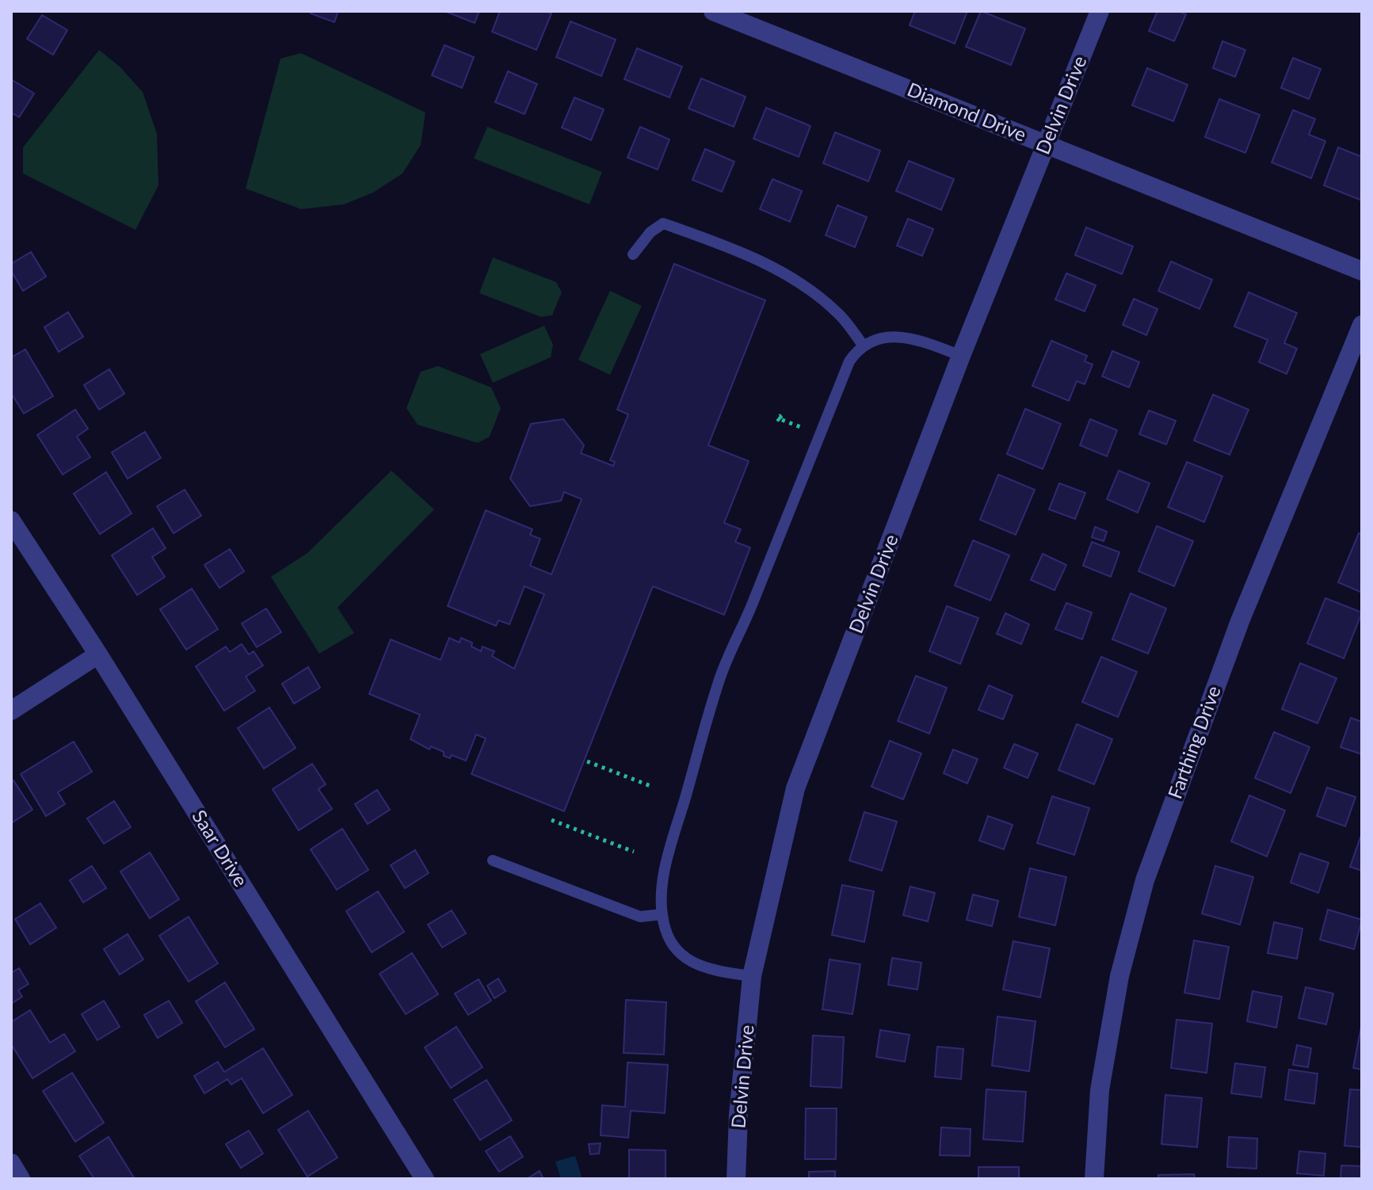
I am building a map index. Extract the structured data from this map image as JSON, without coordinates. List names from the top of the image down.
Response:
{
  "streets": {
    "street": [
      "Delvin Drive",
      "Diamond Drive",
      "Farthing Drive",
      "Saar Drive"
    ]
  },
  "crossings": [
    ["Delvin Drive", "Diamond Drive"]
  ]
}
